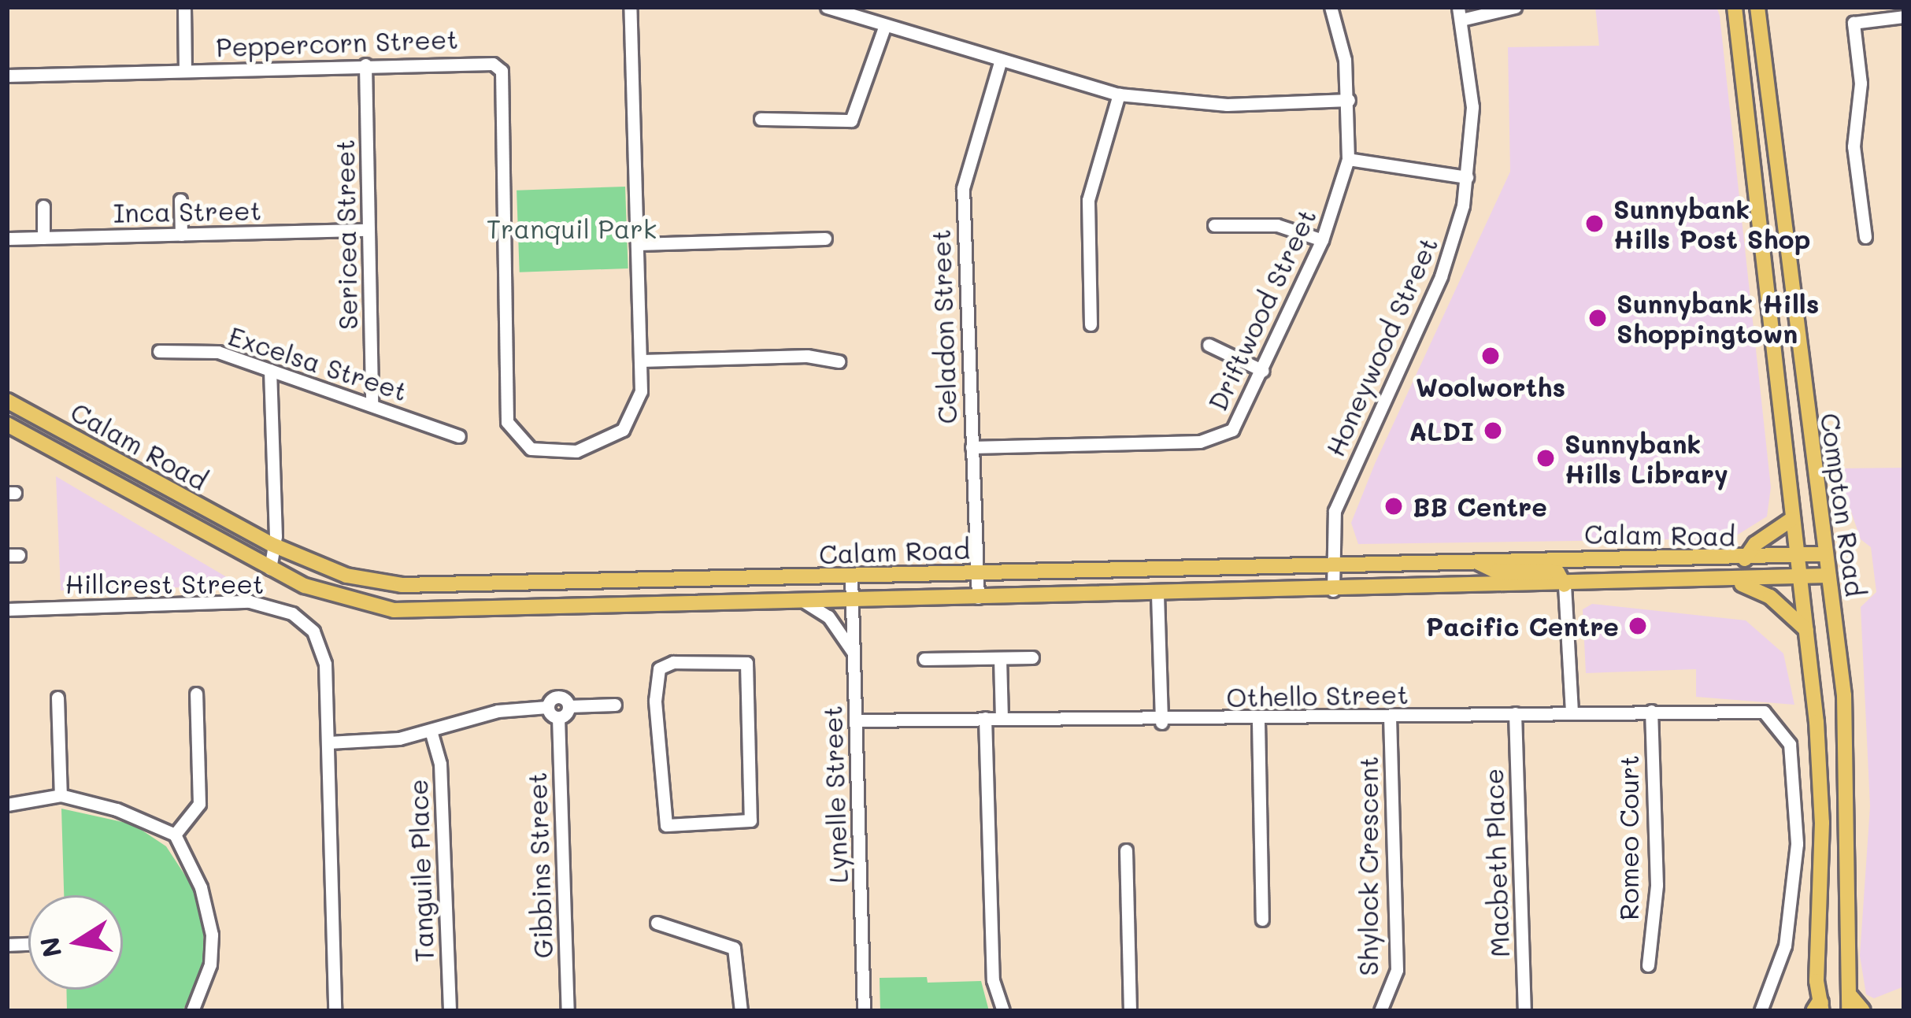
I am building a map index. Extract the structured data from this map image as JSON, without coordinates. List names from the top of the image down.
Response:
{
  "streets": {
    "main road": ["Calam Road", "Compton Road"],
    "street": [
      "Peppercorn Street",
      "Inca Street",
      "Sericea Street",
      "Driftwood Street",
      "Celadon Street",
      "Honeywood Street",
      "Excelsa Street",
      "Hillcrest Street",
      "Othello Street",
      "Lynelle Street",
      "Romeo Court",
      "Macbeth Place",
      "Gibbins Street",
      "Shylock Crescent",
      "Tanguile Place"
    ]
  },
  "crossings": [
    ["Peppercorn Street", "Sericea Street"],
    ["Inca Street", "Sericea Street"],
    ["Sericea Street", "Excelsa Street"],
    ["Driftwood Street", "Celadon Street"],
    ["Celadon Street", "Calam Road"],
    ["Honeywood Street", "Calam Road"],
    ["Calam Road", "Compton Road"],
    ["Calam Road", "Lynelle Street"],
    ["Othello Street", "Lynelle Street"],
    ["Othello Street", "Romeo Court"],
    ["Othello Street", "Macbeth Place"],
    ["Othello Street", "Shylock Crescent"]
  ],
  "parks": ["Tranquil Park"],
  "places": [
    "Sunnybank Hills Post Shop",
    "Sunnybank Hills Shoppingtown",
    "Woolworths",
    "ALDI",
    "Sunnybank Hills Library",
    "BB Centre",
    "Pacific Centre"
  ],
  "north": "left"
}
